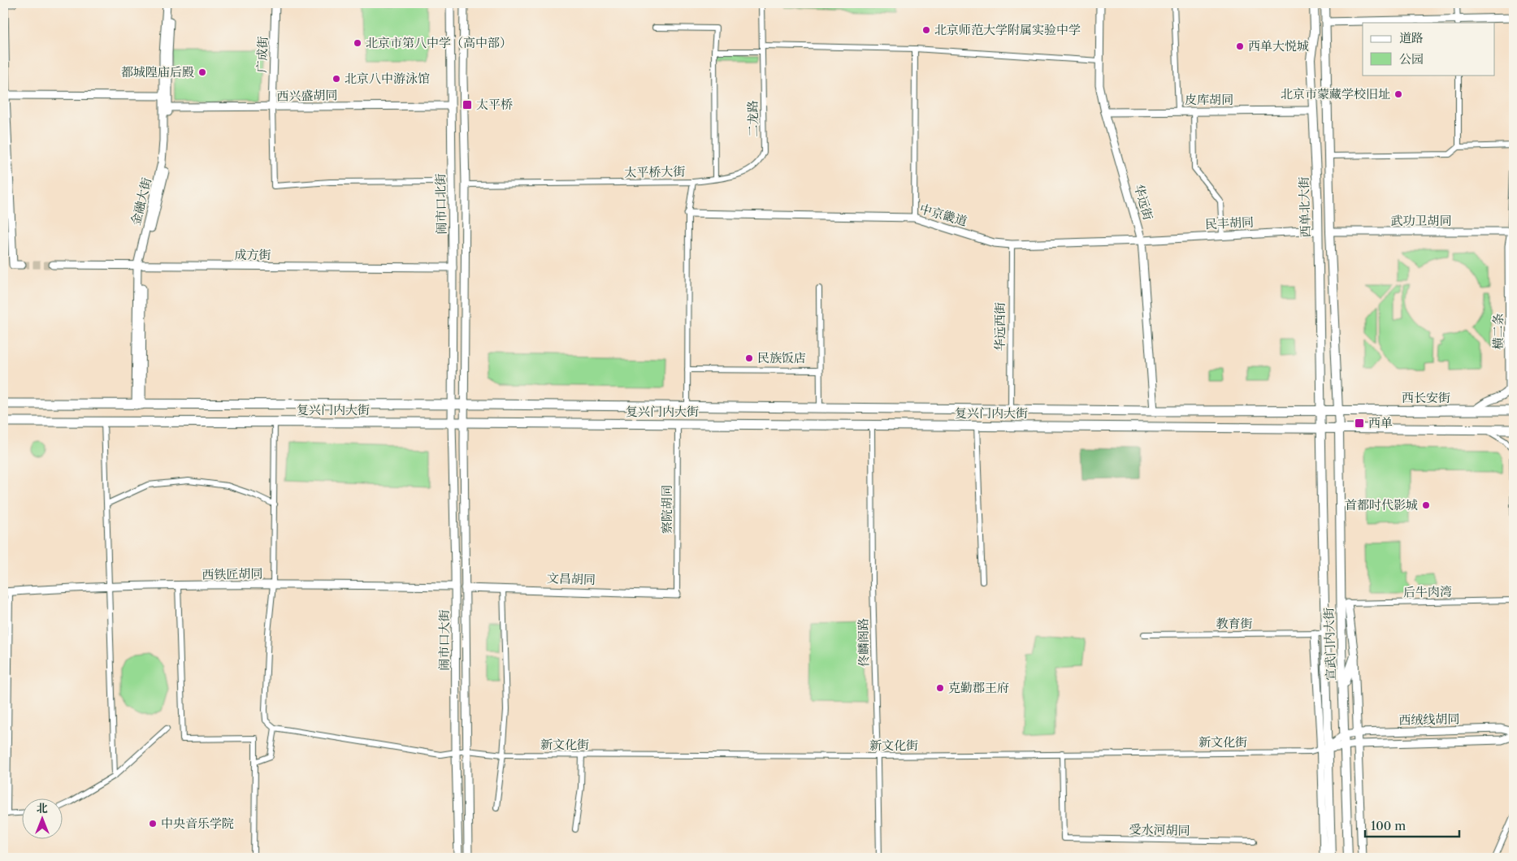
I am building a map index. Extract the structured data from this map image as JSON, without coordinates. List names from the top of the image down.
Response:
{
  "streets": {
    "highway": ["西长安街", "复兴门内大街"],
    "main road": ["西单北大街", "宣武门内大街"],
    "street": [
      "广成街",
      "西兴盛胡同",
      "皮库胡同",
      "二龙路",
      "太平桥大街",
      "金融大街",
      "华远街",
      "闹市口北街",
      "中京畿道",
      "武功卫胡同",
      "民丰胡同",
      "成方街",
      "华远西街",
      "横二条",
      "察院胡同",
      "西铁匠胡同",
      "文昌胡同",
      "后牛肉湾",
      "教育街",
      "闹市口大街",
      "佟麟阁路",
      "西绒线胡同",
      "新文化街",
      "受水河胡同"
    ]
  },
  "crossings": [
    ["广成街", "西兴盛胡同"],
    ["西兴盛胡同", "金融大街"],
    ["西兴盛胡同", "闹市口北街"],
    ["皮库胡同", "华远街"],
    ["皮库胡同", "西单北大街"],
    ["二龙路", "太平桥大街"],
    ["太平桥大街", "闹市口北街"],
    ["太平桥大街", "中京畿道"],
    ["太平桥大街", "复兴门内大街"],
    ["金融大街", "成方街"],
    ["金融大街", "复兴门内大街"],
    ["华远街", "中京畿道"],
    ["华远街", "民丰胡同"],
    ["华远街", "复兴门内大街"],
    ["闹市口北街", "成方街"],
    ["闹市口北街", "复兴门内大街"],
    ["闹市口北街", "闹市口大街"],
    ["西单北大街", "武功卫胡同"],
    ["西单北大街", "民丰胡同"],
    ["西单北大街", "西长安街"],
    ["西单北大街", "复兴门内大街"],
    ["西单北大街", "宣武门内大街"],
    ["中京畿道", "民丰胡同"],
    ["中京畿道", "华远西街"],
    ["武功卫胡同", "横二条"],
    ["华远西街", "复兴门内大街"],
    ["横二条", "西长安街"],
    ["西长安街", "复兴门内大街"],
    ["复兴门内大街", "察院胡同"],
    ["复兴门内大街", "闹市口大街"],
    ["复兴门内大街", "佟麟阁路"],
    ["复兴门内大街", "宣武门内大街"],
    ["察院胡同", "文昌胡同"],
    ["西铁匠胡同", "闹市口大街"],
    ["文昌胡同", "闹市口大街"],
    ["后牛肉湾", "宣武门内大街"],
    ["教育街", "宣武门内大街"],
    ["闹市口大街", "新文化街"],
    ["佟麟阁路", "新文化街"],
    ["宣武门内大街", "西绒线胡同"],
    ["宣武门内大街", "新文化街"],
    ["西绒线胡同", "新文化街"],
    ["新文化街", "受水河胡同"]
  ],
  "places": {
    "other": [
      "北京师范大学附属实验中学",
      "北京市第八中学（高中部）",
      "西单大悦城",
      "都城隍庙后殿",
      "北京八中游泳馆",
      "北京市蒙藏学校旧址",
      "民族饭店",
      "首都时代影城",
      "克勤郡王府",
      "中央音乐学院"
    ],
    "transit": ["太平桥", "西单"]
  },
  "legend": ["道路", "公园"],
  "scale_bar": "100 m",
  "north": "top"
}
